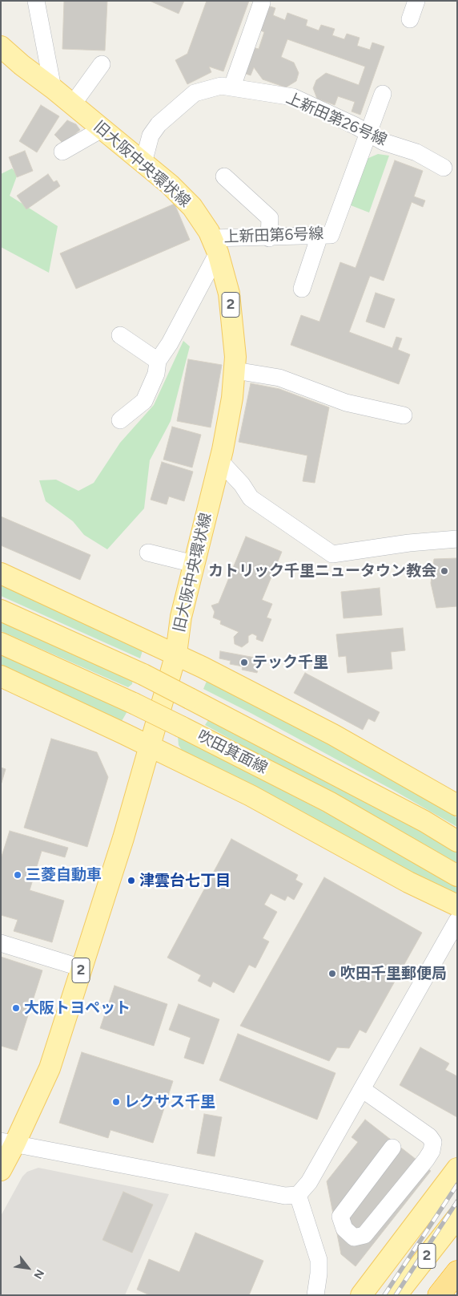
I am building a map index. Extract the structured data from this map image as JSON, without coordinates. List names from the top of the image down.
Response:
{
  "streets": {
    "main road": ["旧大阪中央環状線", "2", "吹田箕面線"],
    "street": ["上新田第26号線", "上新田第6号線"]
  },
  "crossings": [
    ["上新田第26号線", "旧大阪中央環状線"],
    ["上新田第26号線", "上新田第6号線"],
    ["旧大阪中央環状線", "上新田第6号線"]
  ],
  "places": [
    "カトリック千里ニュータウン教会",
    "テック千里",
    "三菱自動車",
    "津雲台七丁目",
    "吹田千里郵便局",
    "大阪トヨペット",
    "レクサス千里"
  ],
  "north": "bottom right"
}
